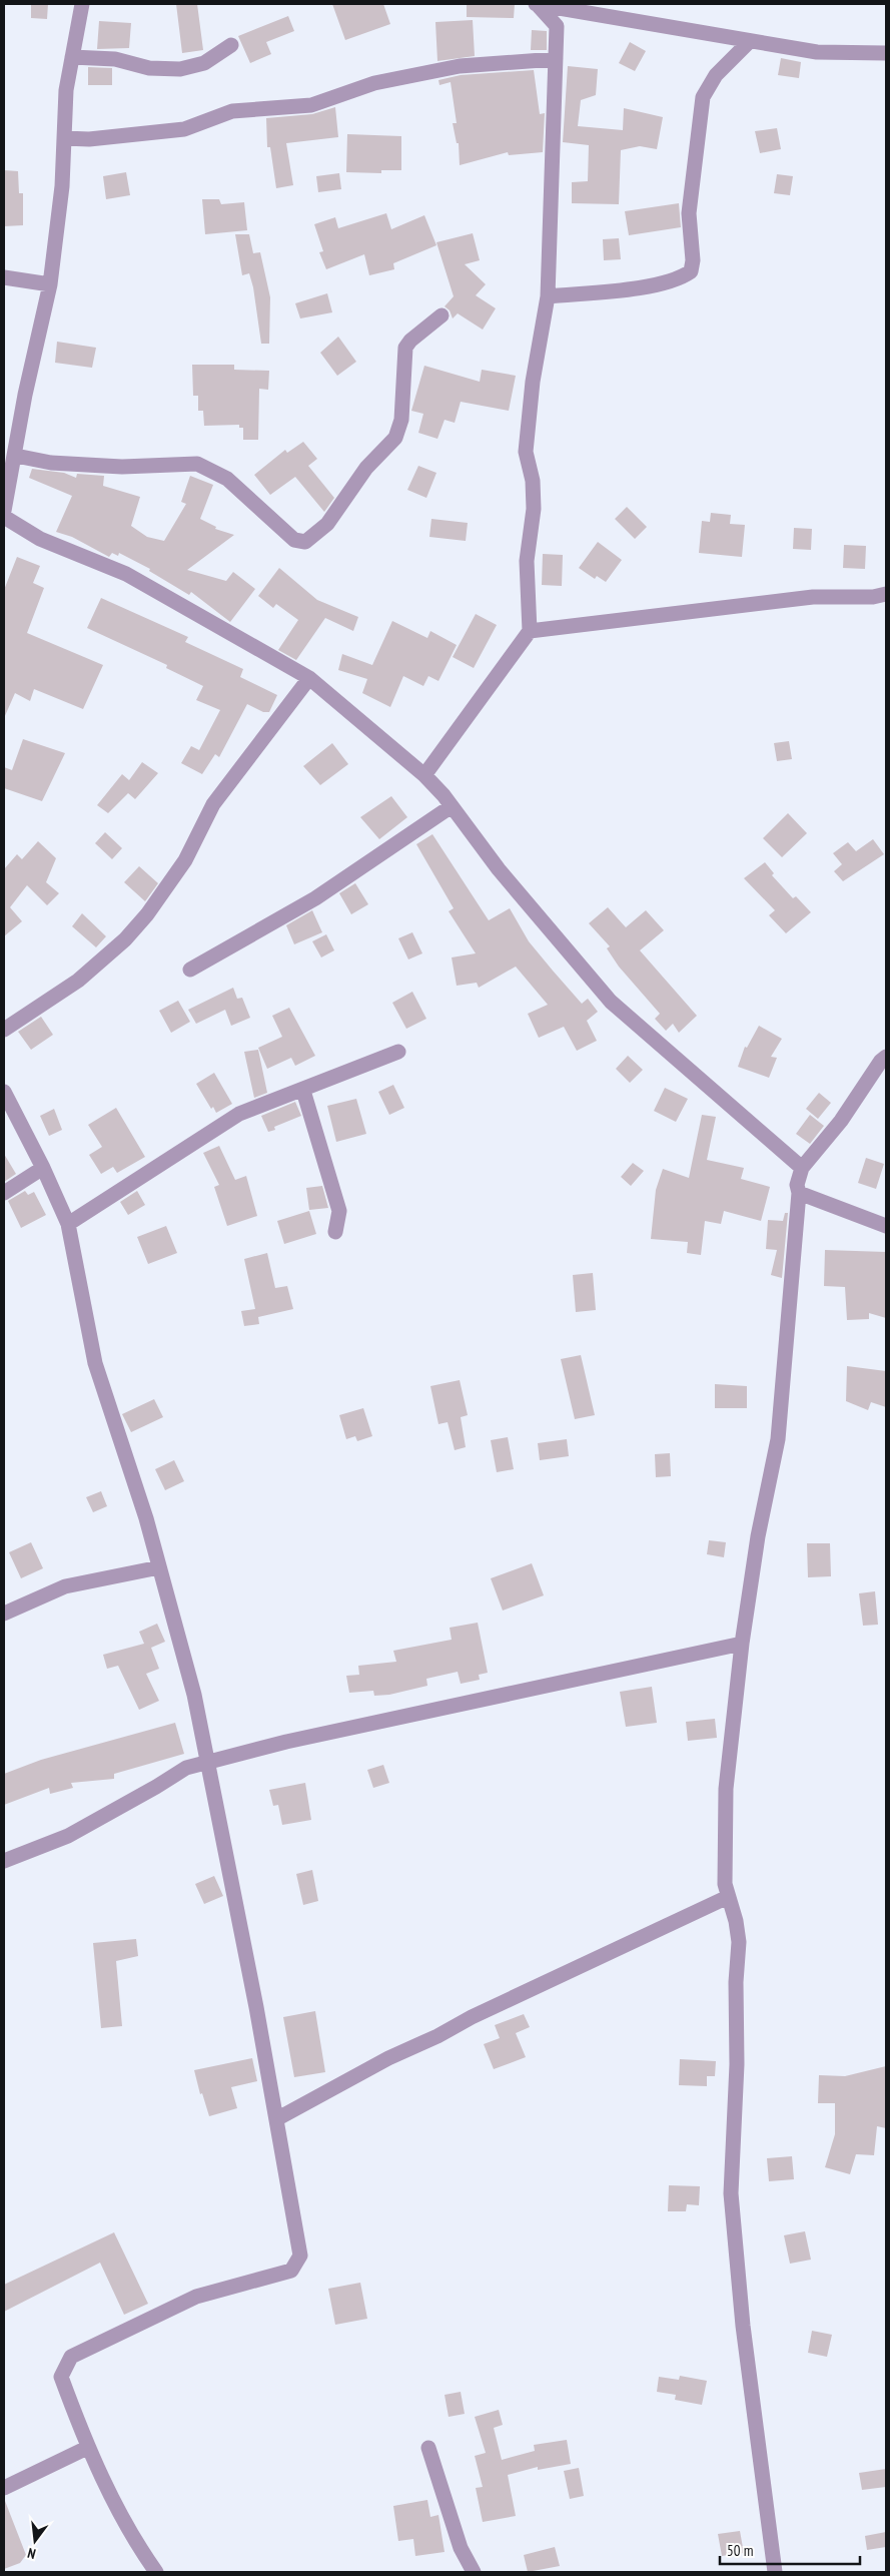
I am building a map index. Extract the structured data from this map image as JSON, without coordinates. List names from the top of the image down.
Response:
{
  "scale_bar": "50 m",
  "north": "bottom"
}
